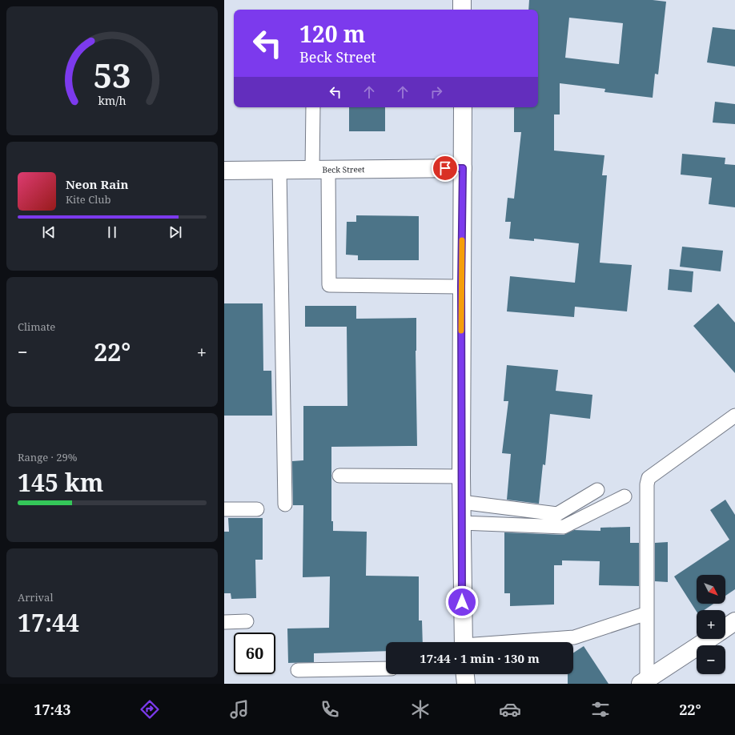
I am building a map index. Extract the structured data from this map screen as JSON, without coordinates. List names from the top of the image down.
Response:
{
  "streets": {
    "main road": ["Beck Street"]
  },
  "north": "bottom right",
  "page": {
    "turn": ["120 m", "Beck Street"],
    "song": ["Neon Rain", "Kite Club"],
    "tile": [
      "Climate",
      ["Range · 29%", "145 km"],
      ["Arrival", "17:44"]
    ],
    "heat": ["−", "22°", "+"],
    "map_buttons": ["+", "−"],
    "limit": "60",
    "trip": "17:44 · 1 min · 130 m",
    "tabs": ["17:43", "22°"],
    "gauge": ["53", "km/h"]
  }
}
